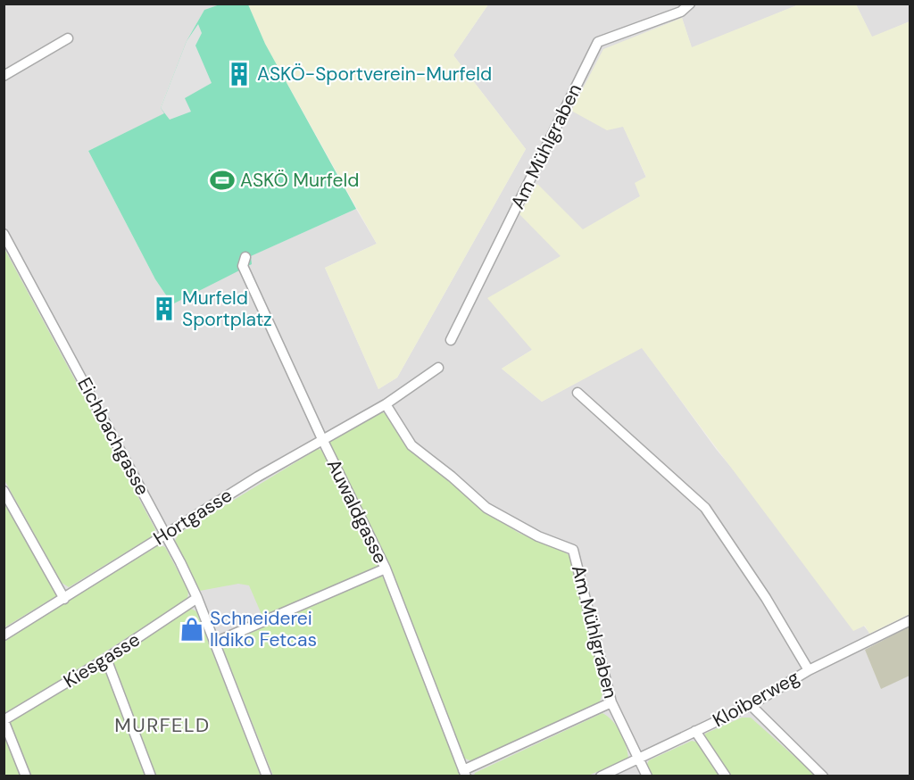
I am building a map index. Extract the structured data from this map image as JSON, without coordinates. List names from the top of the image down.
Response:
{
  "streets": {
    "street": [
      "Am Mühlgraben",
      "Eichbachgasse",
      "Auwaldgasse",
      "Hortgasse",
      "Kiesgasse",
      "Kloiberweg"
    ]
  },
  "crossings": [
    ["Am Mühlgraben", "Auwaldgasse"],
    ["Am Mühlgraben", "Hortgasse"],
    ["Am Mühlgraben", "Kloiberweg"],
    ["Eichbachgasse", "Hortgasse"],
    ["Eichbachgasse", "Kiesgasse"],
    ["Auwaldgasse", "Hortgasse"]
  ],
  "districts": ["MURFELD"],
  "places": {
    "building": ["ASKÖ-Sportverein-Murfeld", "Murfeld Sportplatz"],
    "sports": ["ASKÖ Murfeld"],
    "shop": ["Schneiderei Ildiko Fetcas"]
  }
}
